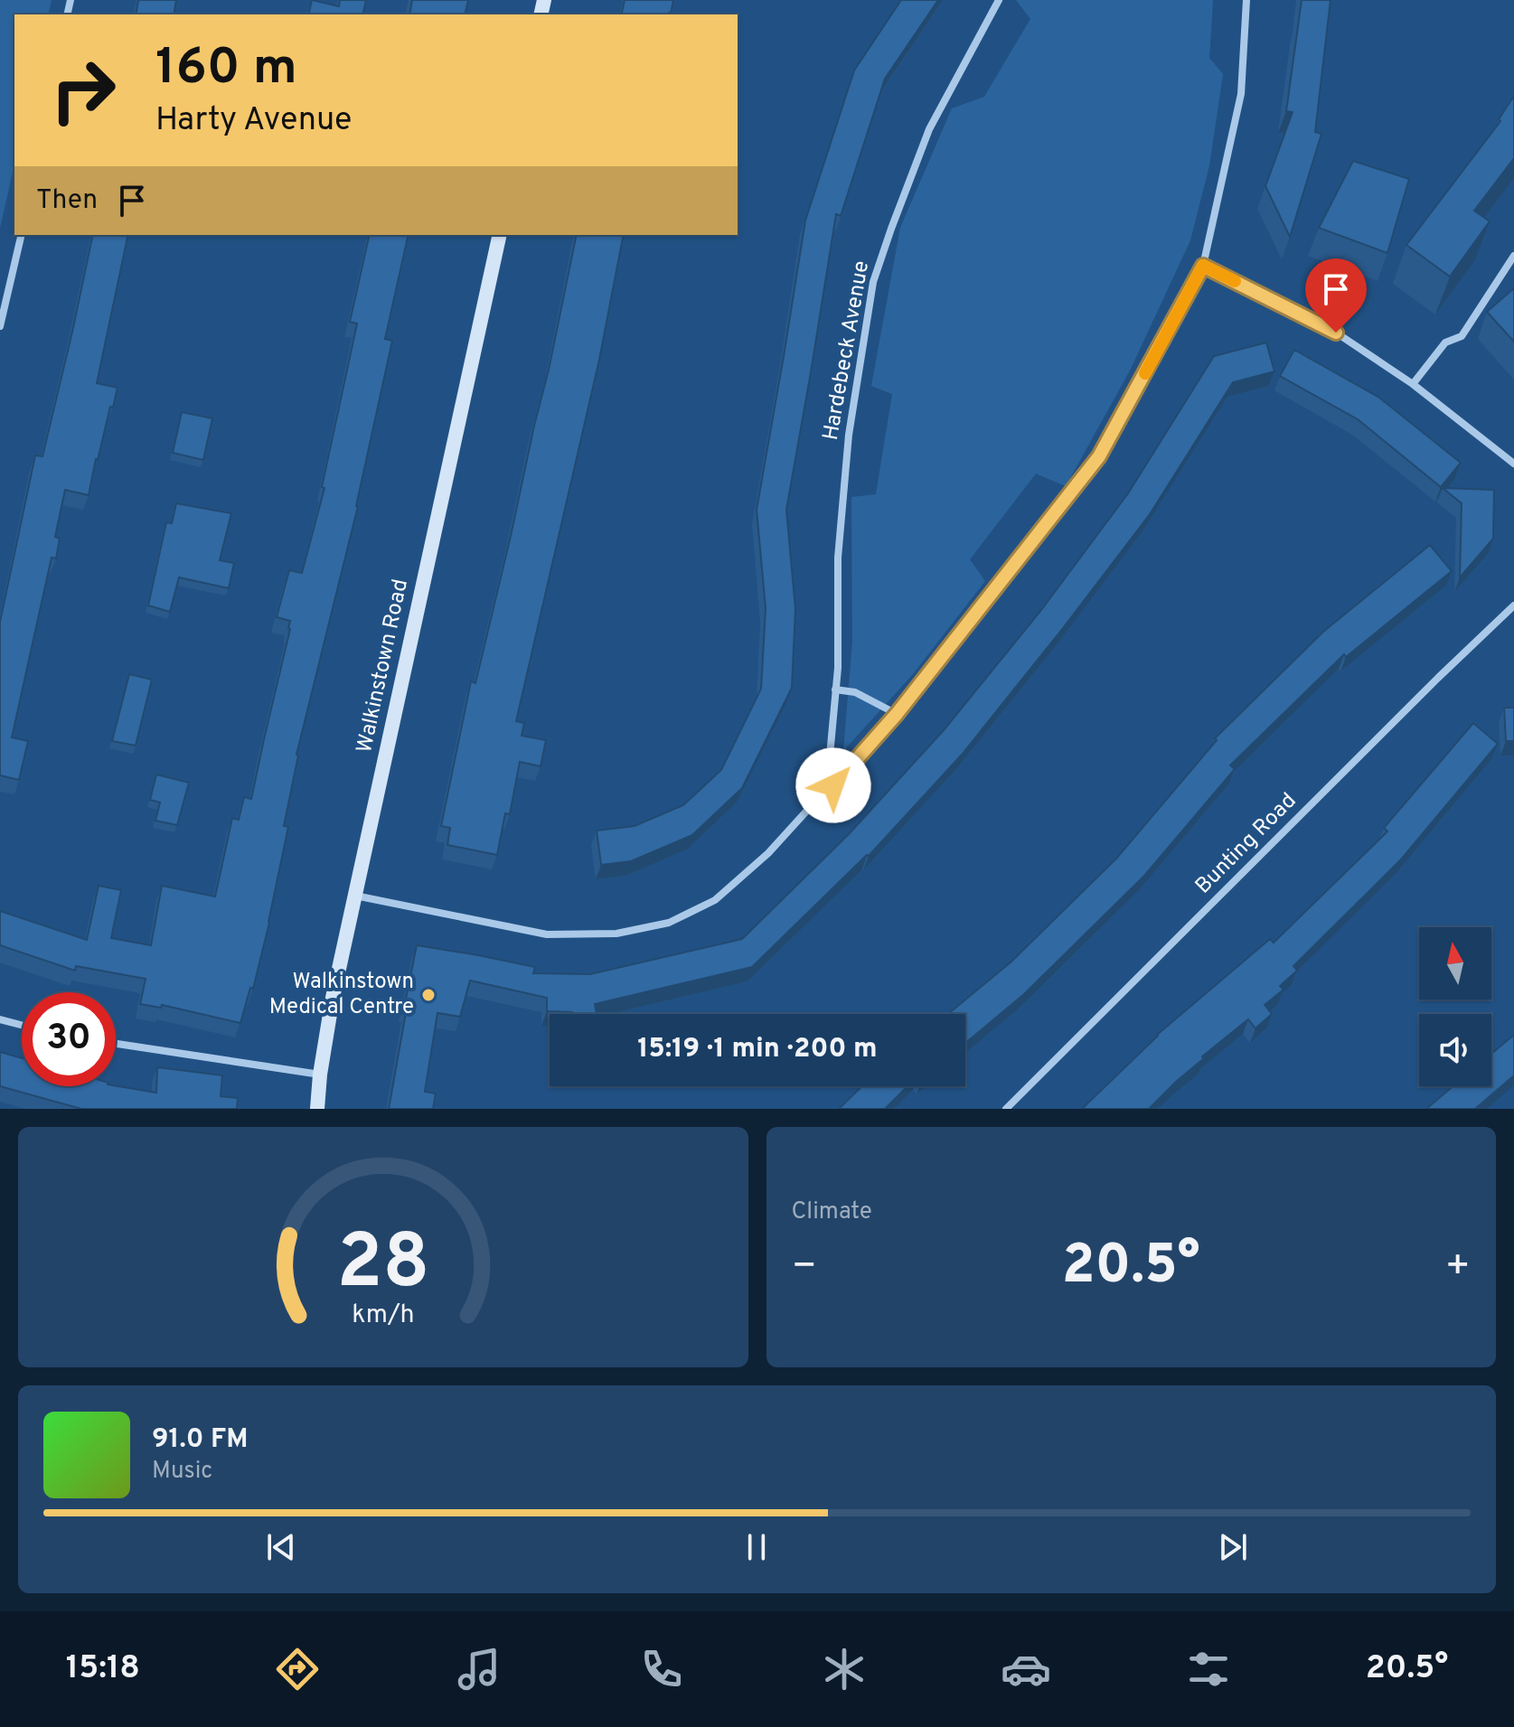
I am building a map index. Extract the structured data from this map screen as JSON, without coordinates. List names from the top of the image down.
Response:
{
  "streets": {
    "main road": ["Walkinstown Road"],
    "street": ["Hardebeck Avenue", "Bunting Road"]
  },
  "places": ["Walkinstown Medical Centre"],
  "north": "top",
  "page": {
    "turn": ["160 m", "Harty Avenue"],
    "then": "Then",
    "limit": "30",
    "trip": "15:19 · 1 min · 200 m",
    "tile": "Climate",
    "heat": ["−", "20.5°", "+"],
    "song": ["91.0 FM", "Music"],
    "tabs": ["15:18", "20.5°"],
    "gauge": ["28", "km/h"]
  }
}
